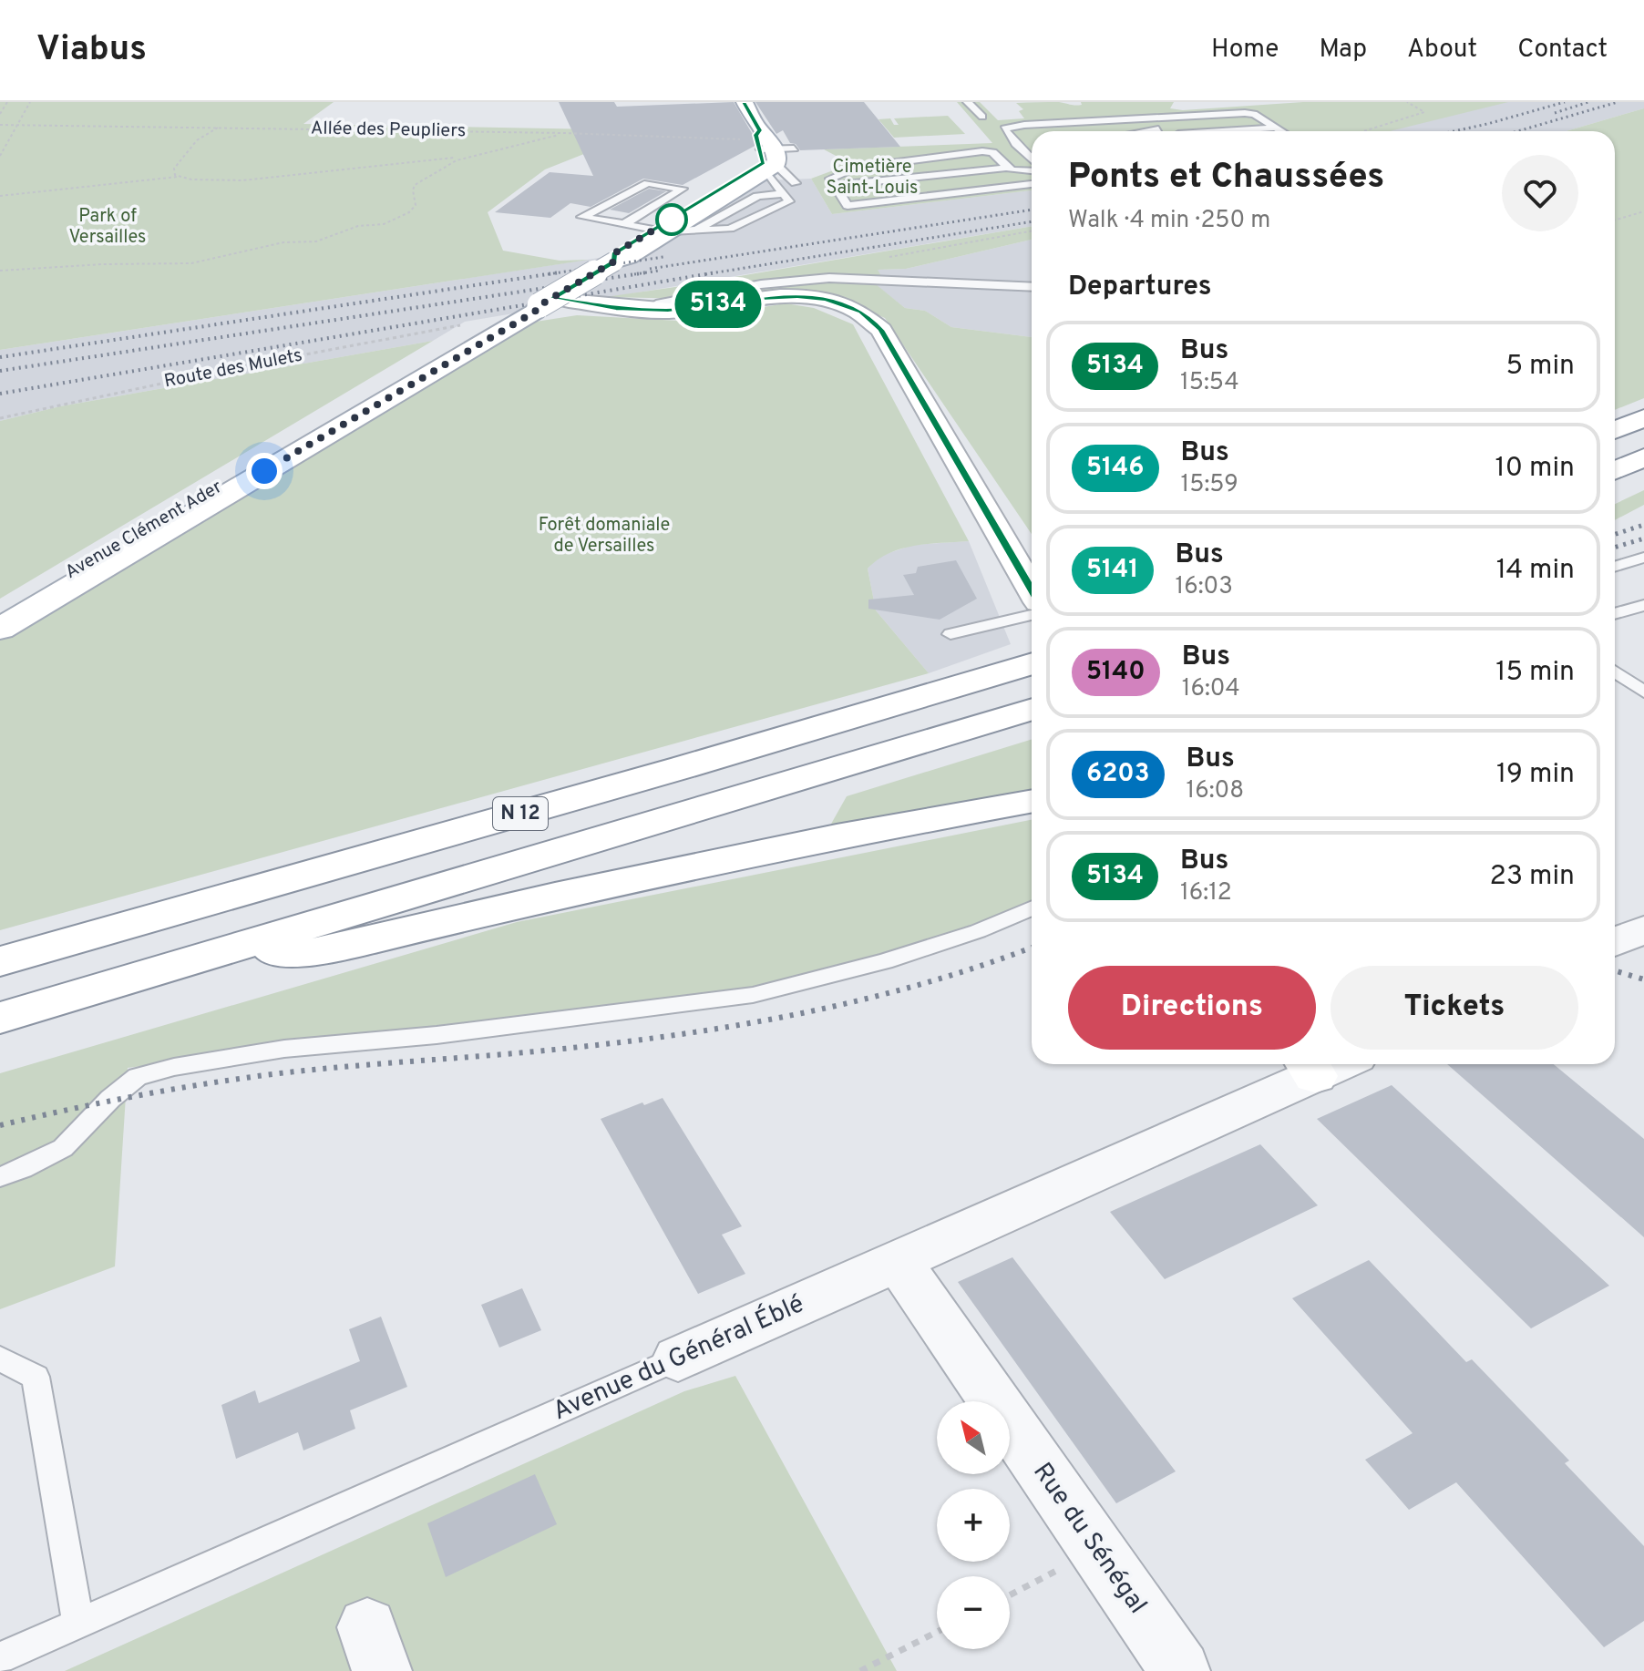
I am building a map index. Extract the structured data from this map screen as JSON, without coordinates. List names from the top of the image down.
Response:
{
  "streets": {
    "main road": ["Avenue Clément Ader", "N 12"],
    "street": ["Avenue du Général Éblé", "Rue du Sénégal"],
    "path": ["Allée des Peupliers", "Route des Mulets"]
  },
  "crossings": [
    ["Avenue du Général Éblé", "Rue du Sénégal"]
  ],
  "parks": ["Cimetière Saint-Louis", "Park of Versailles", "Forêt domaniale de Versailles"],
  "lines": ["bus line 5134"],
  "north": "top left",
  "page": {
    "header": "Viabus",
    "nav": [
      "Home",
      "Map",
      "About",
      "Contact"
    ],
    "on_map": "5134",
    "heading": [
      ["Ponts et Chaussées", "Walk · 4 min · 250 m"],
      "Departures"
    ],
    "list": [
      {
        "mark": "5134",
        "name": "Bus",
        "note": "15:54",
        "value": "5 min"
      },
      {
        "mark": "5146",
        "name": "Bus",
        "note": "15:59",
        "value": "10 min"
      },
      {
        "mark": "5141",
        "name": "Bus",
        "note": "16:03",
        "value": "14 min"
      },
      {
        "mark": "5140",
        "name": "Bus",
        "note": "16:04",
        "value": "15 min"
      },
      {
        "mark": "6203",
        "name": "Bus",
        "note": "16:08",
        "value": "19 min"
      },
      {
        "mark": "5134",
        "name": "Bus",
        "note": "16:12",
        "value": "23 min"
      }
    ],
    "buttons": ["Directions", "Tickets"],
    "map_buttons": ["+", "−"]
  }
}
